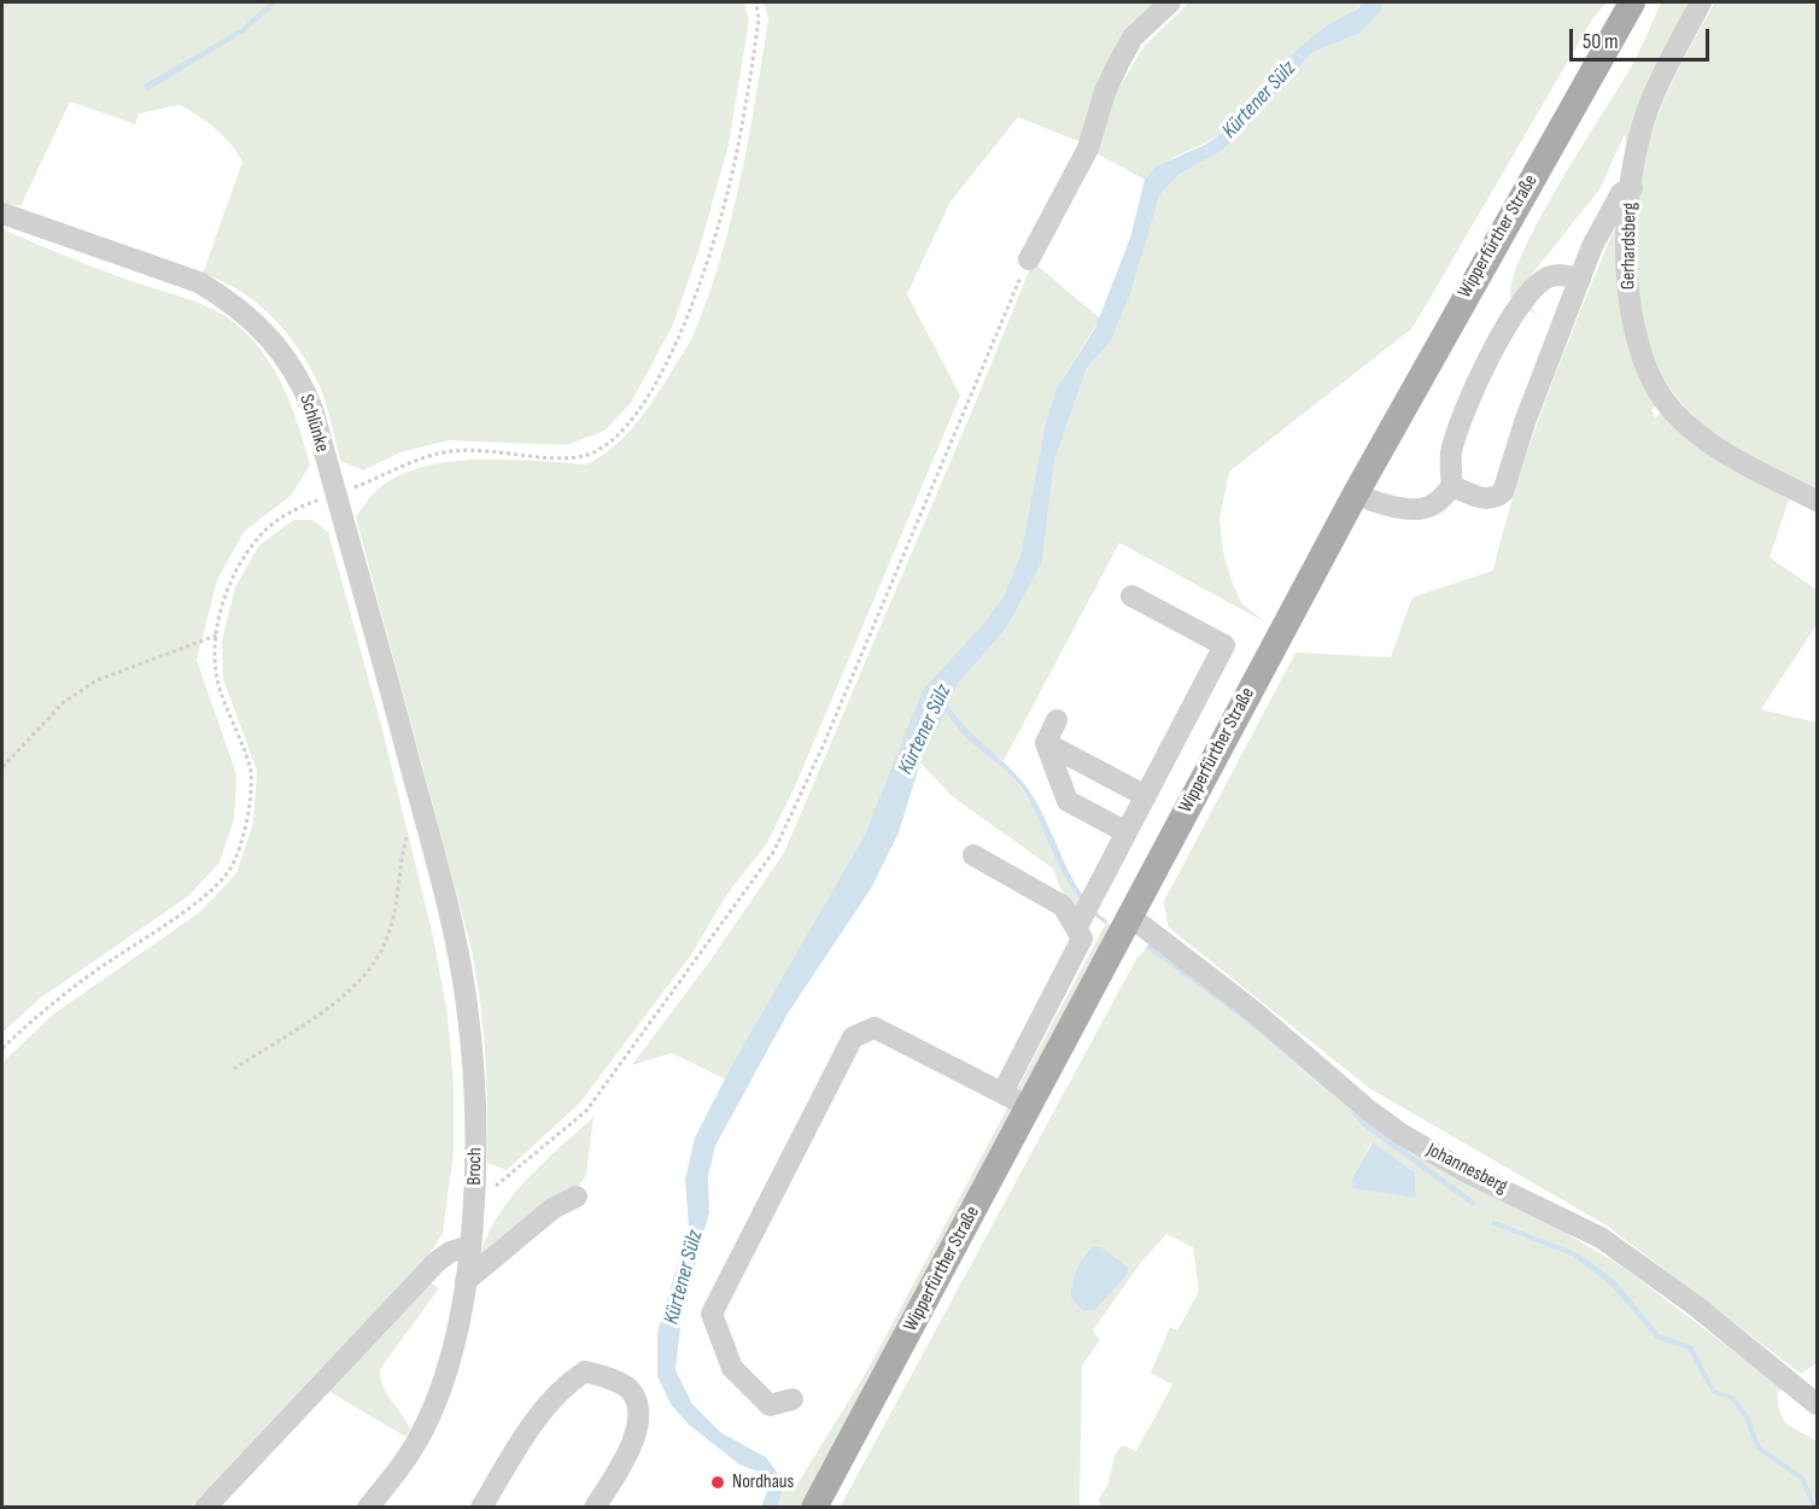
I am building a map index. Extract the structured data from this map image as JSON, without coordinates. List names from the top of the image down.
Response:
{
  "streets": {
    "main road": ["Wipperfürther Straße"],
    "street": [
      "Gerhardsberg",
      "Schlünke",
      "Broch",
      "Johannesberg"
    ]
  },
  "crossings": [
    ["Wipperfürther Straße", "Johannesberg"],
    ["Schlünke", "Broch"]
  ],
  "water": ["Kürtener Sülz"],
  "places": ["Nordhaus"],
  "scale_bar": "50 m"
}
